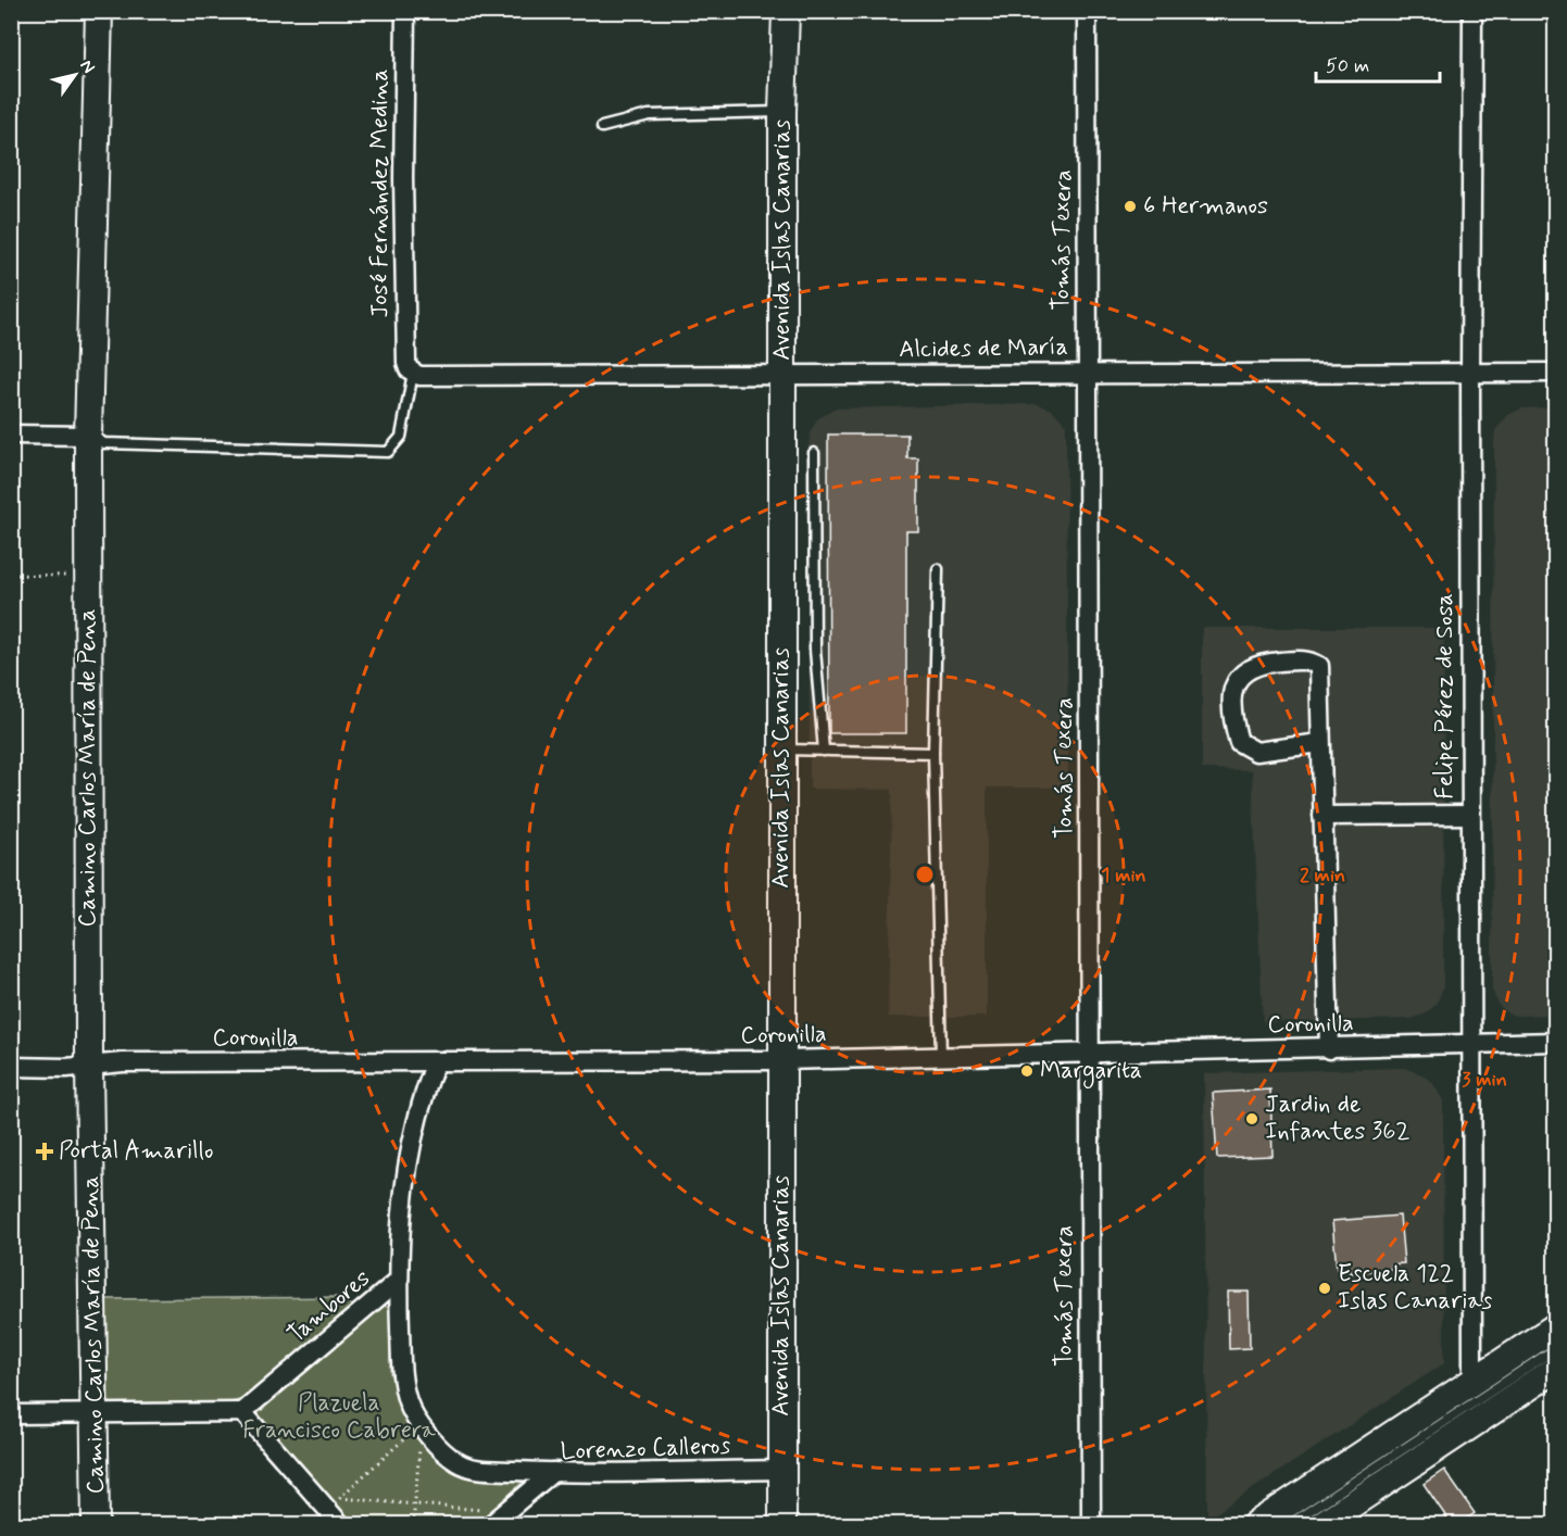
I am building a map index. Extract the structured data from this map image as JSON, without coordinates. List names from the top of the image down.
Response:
{
  "streets": {
    "street": [
      "José Fernández Medina",
      "Avenida Islas Canarias",
      "Tomás Texera",
      "Alcides de María",
      "Felipe Pérez de Sosa",
      "Camino Carlos María de Pena",
      "Coronilla",
      "Tambores",
      "Lorenzo Calleros"
    ]
  },
  "crossings": [
    ["José Fernández Medina", "Alcides de María"],
    ["Avenida Islas Canarias", "Alcides de María"],
    ["Avenida Islas Canarias", "Coronilla"],
    ["Avenida Islas Canarias", "Lorenzo Calleros"],
    ["Tomás Texera", "Alcides de María"],
    ["Tomás Texera", "Coronilla"],
    ["Alcides de María", "Felipe Pérez de Sosa"],
    ["Felipe Pérez de Sosa", "Coronilla"],
    ["Camino Carlos María de Pena", "Coronilla"],
    ["Tambores", "Lorenzo Calleros"]
  ],
  "parks": ["Plazuela Francisco Cabrera"],
  "places": {
    "other": [
      "6 Hermanos",
      "Margarita",
      "Jardin de Infantes 362",
      "Escuela 122 Islas Canarias"
    ],
    "health": ["Portal Amarillo"]
  },
  "scale_bar": "50 m",
  "north": "top right",
  "rings": ["1 min", "2 min", "3 min"]
}
